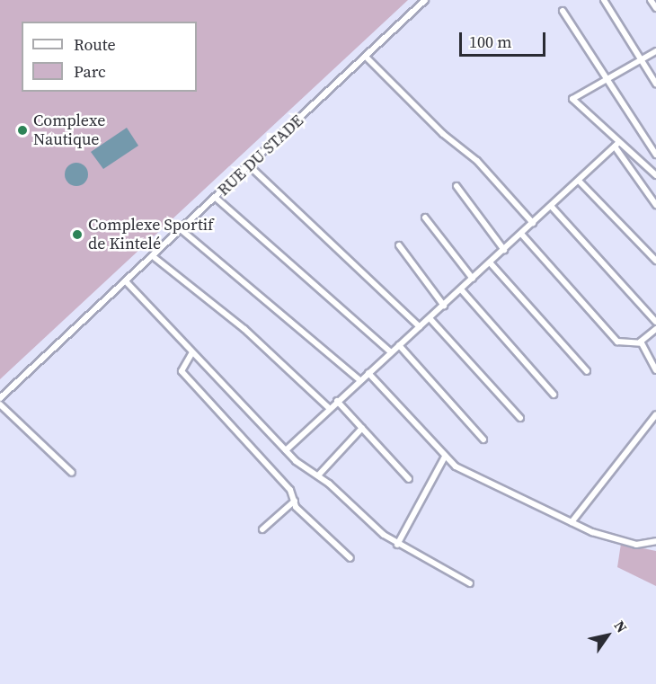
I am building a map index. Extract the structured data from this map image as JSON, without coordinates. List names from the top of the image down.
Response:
{
  "streets": {
    "street": ["RUE DU STADE"]
  },
  "places": ["Complexe Nautique", "Complexe Sportif de Kintelé"],
  "legend": ["Route", "Parc"],
  "scale_bar": "100 m",
  "north": "top right"
}
